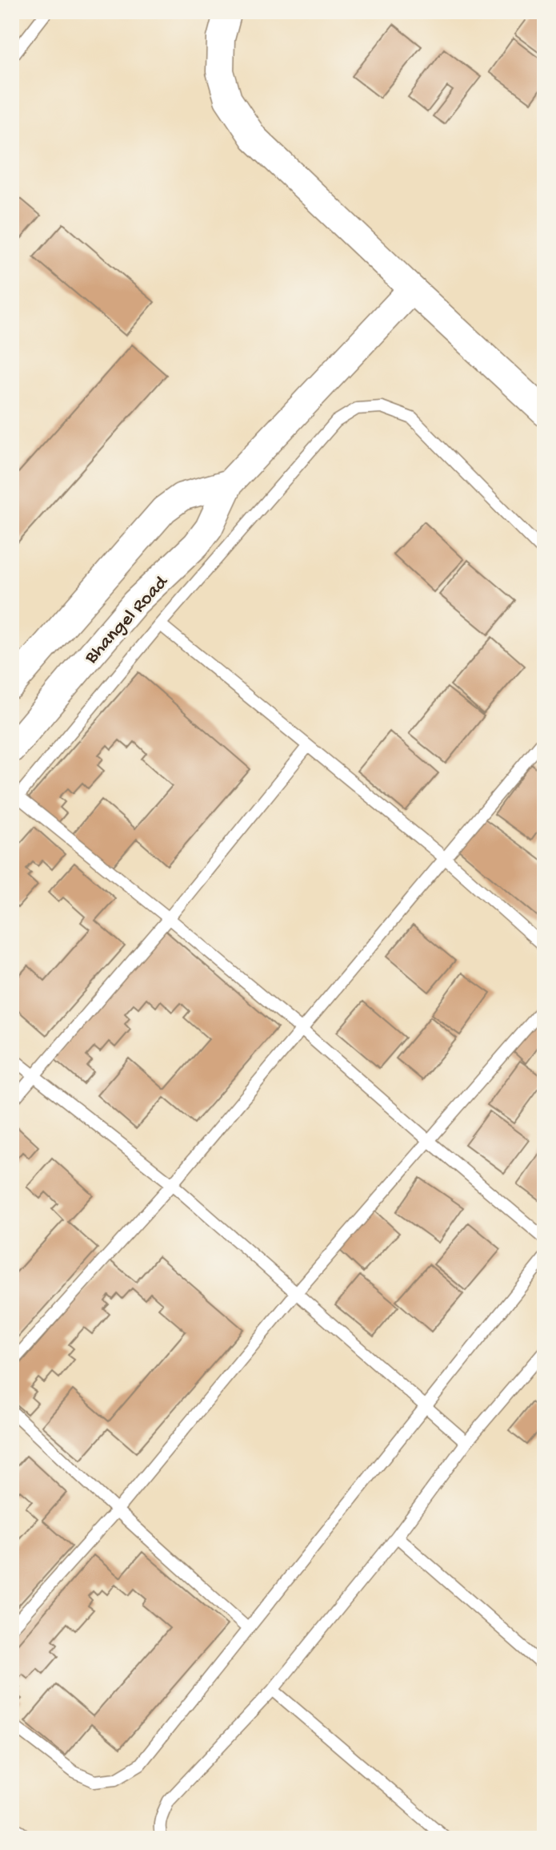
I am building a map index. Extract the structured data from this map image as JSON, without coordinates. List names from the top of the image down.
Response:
{
  "streets": {
    "street": ["Bhangel Road"]
  }
}
